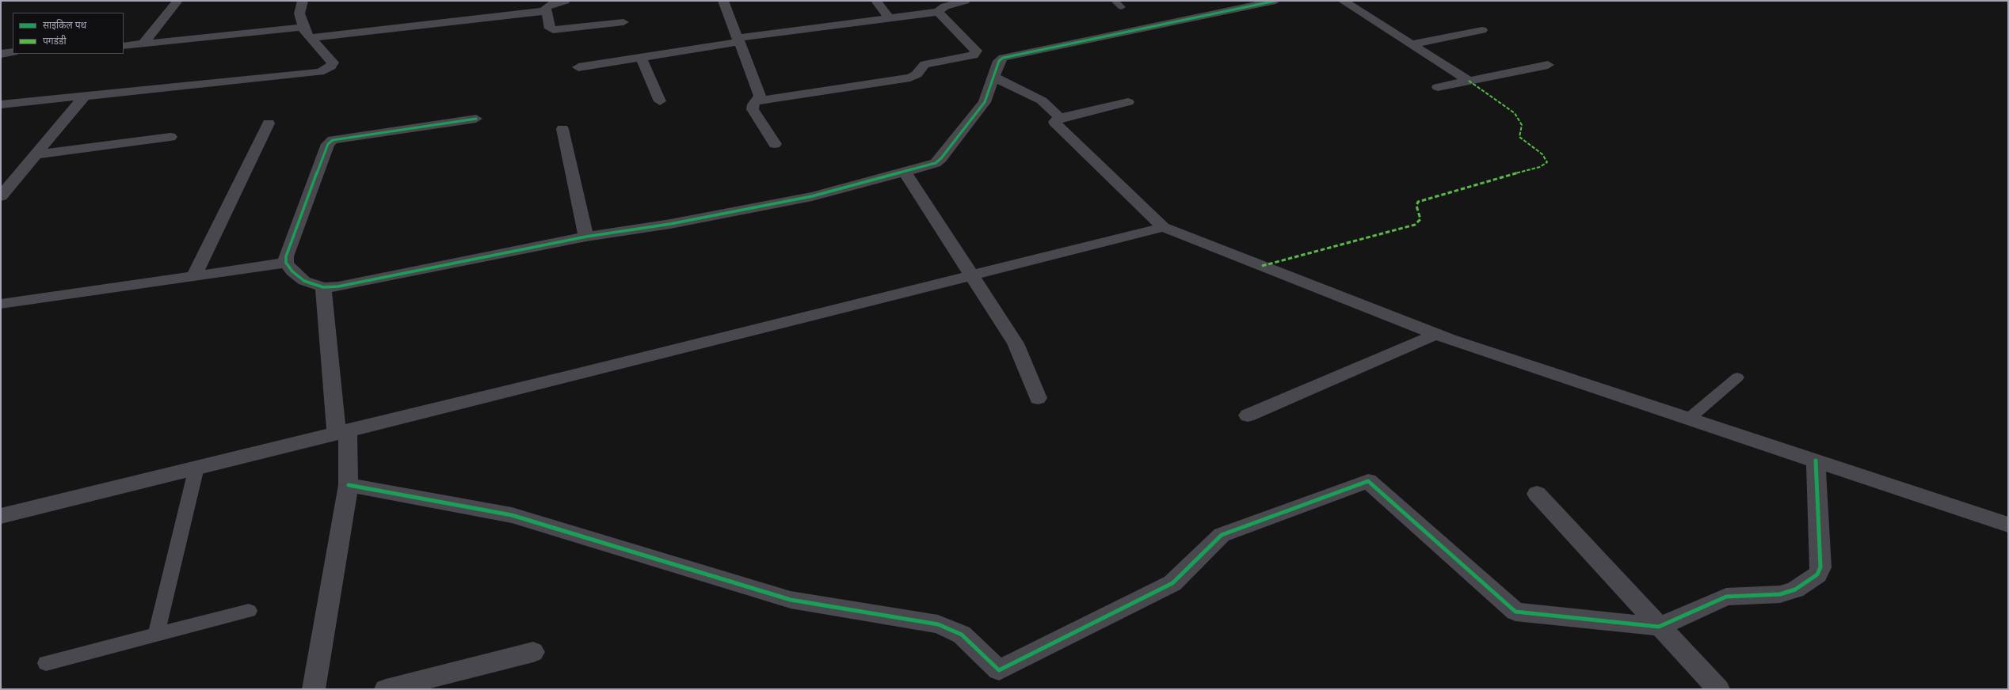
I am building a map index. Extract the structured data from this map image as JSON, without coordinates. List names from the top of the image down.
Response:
{
  "legend": ["साइकिल पथ", "पगडंडी"]
}
